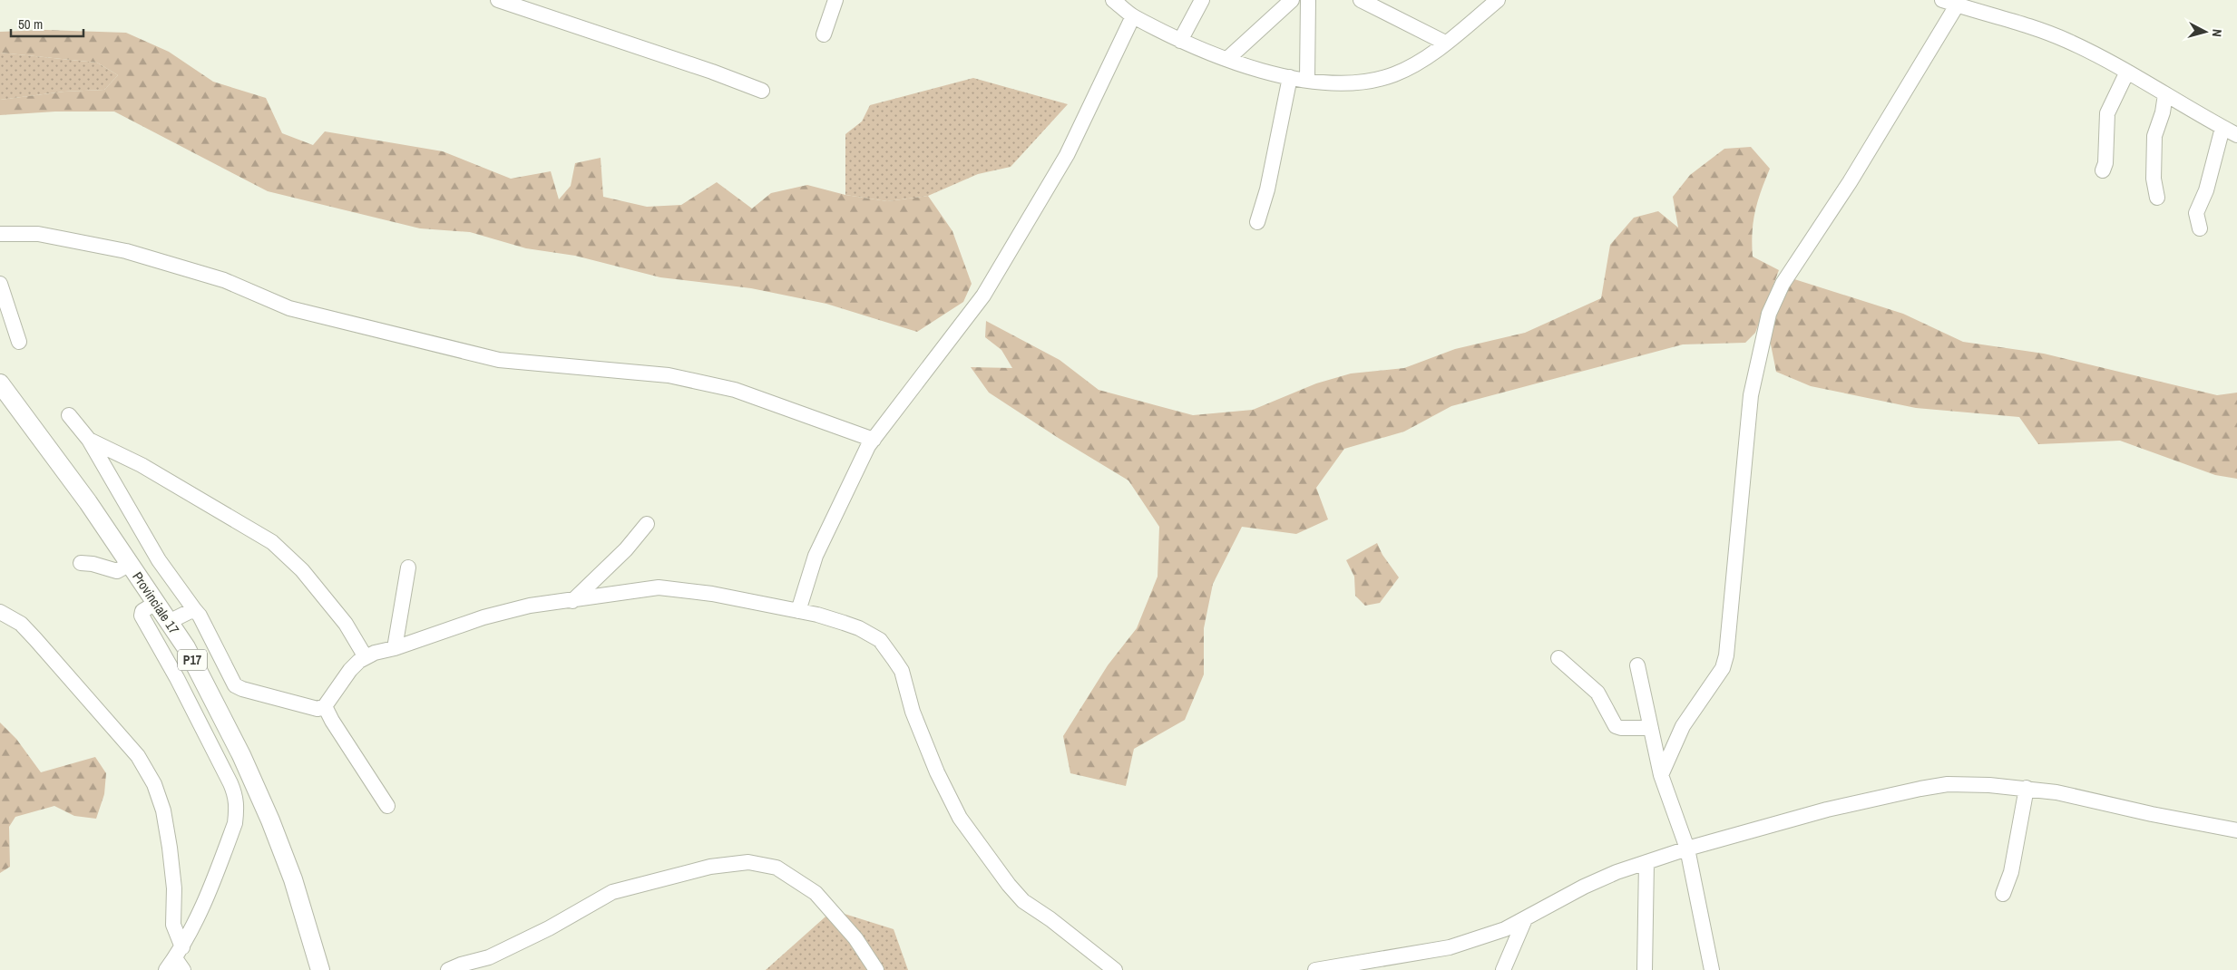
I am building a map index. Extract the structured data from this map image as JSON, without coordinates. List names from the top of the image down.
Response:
{
  "streets": {
    "main road": ["Provinciale 17", "P17"]
  },
  "scale_bar": "50 m",
  "north": "right"
}
